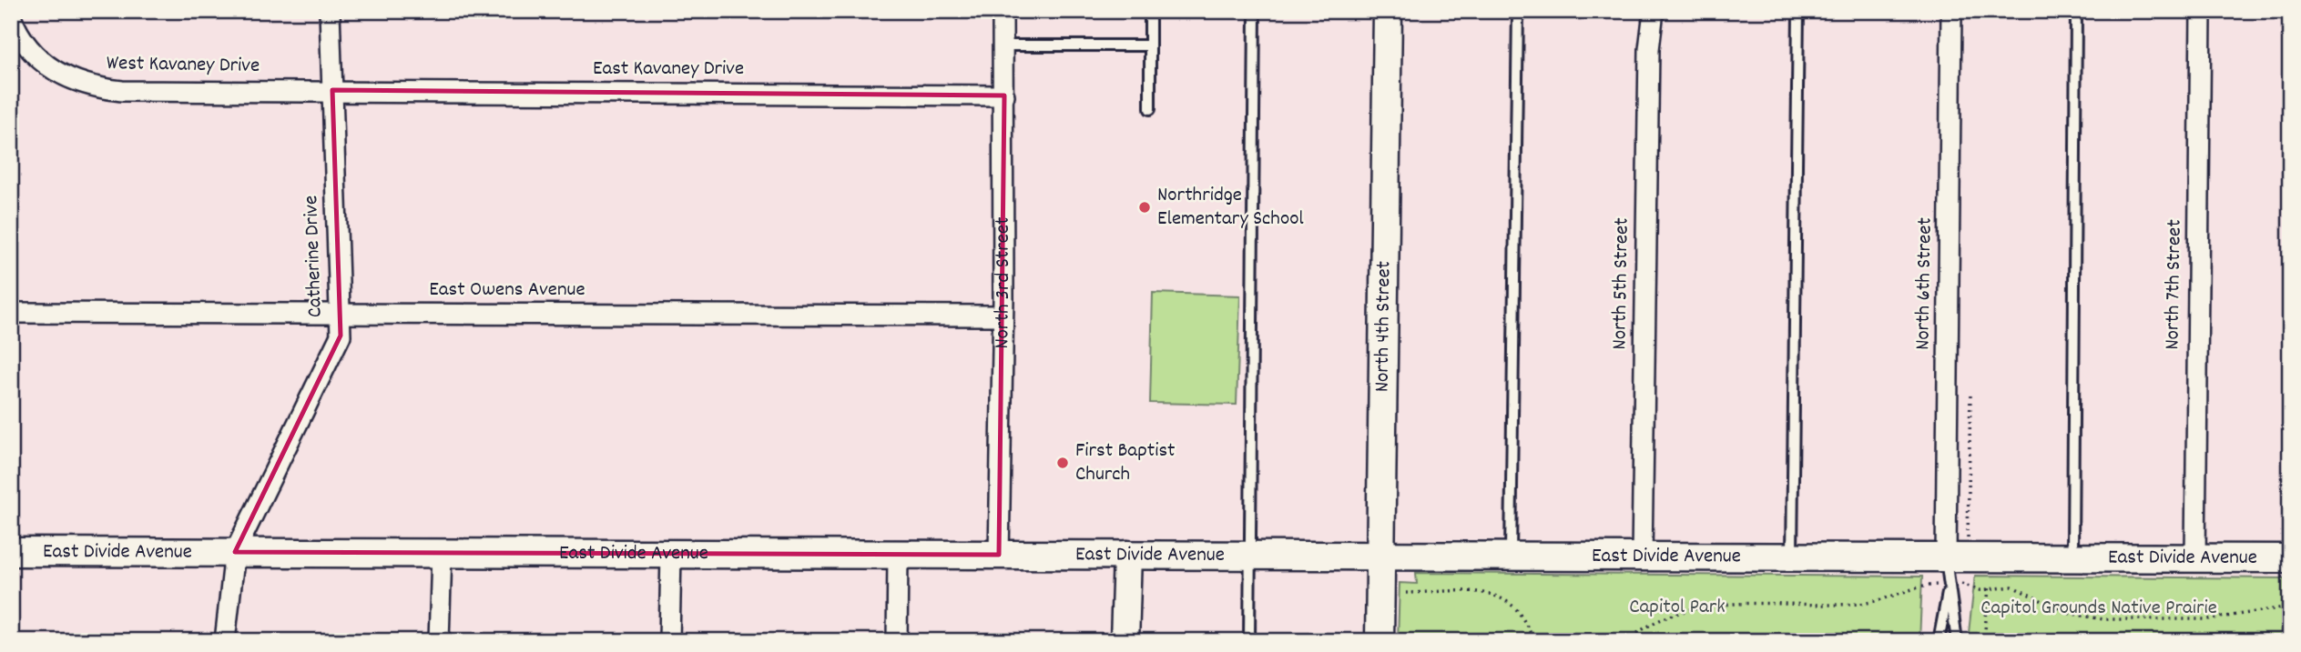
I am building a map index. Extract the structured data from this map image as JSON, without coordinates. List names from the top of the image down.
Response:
{
  "streets": {
    "street": [
      "West Kavaney Drive",
      "East Kavaney Drive",
      "Catherine Drive",
      "North 3rd Street",
      "North 5th Street",
      "North 6th Street",
      "North 7th Street",
      "East Owens Avenue",
      "North 4th Street",
      "East Divide Avenue"
    ]
  },
  "crossings": [
    ["West Kavaney Drive", "East Kavaney Drive"],
    ["West Kavaney Drive", "Catherine Drive"],
    ["East Kavaney Drive", "Catherine Drive"],
    ["East Kavaney Drive", "North 3rd Street"],
    ["Catherine Drive", "East Owens Avenue"],
    ["Catherine Drive", "East Divide Avenue"],
    ["North 3rd Street", "East Owens Avenue"],
    ["North 3rd Street", "East Divide Avenue"],
    ["North 5th Street", "East Divide Avenue"],
    ["North 6th Street", "East Divide Avenue"],
    ["North 7th Street", "East Divide Avenue"],
    ["North 4th Street", "East Divide Avenue"]
  ],
  "parks": ["Capitol Park", "Capitol Grounds Native Prairie"],
  "places": ["Northridge Elementary School", "First Baptist Church"]
}
